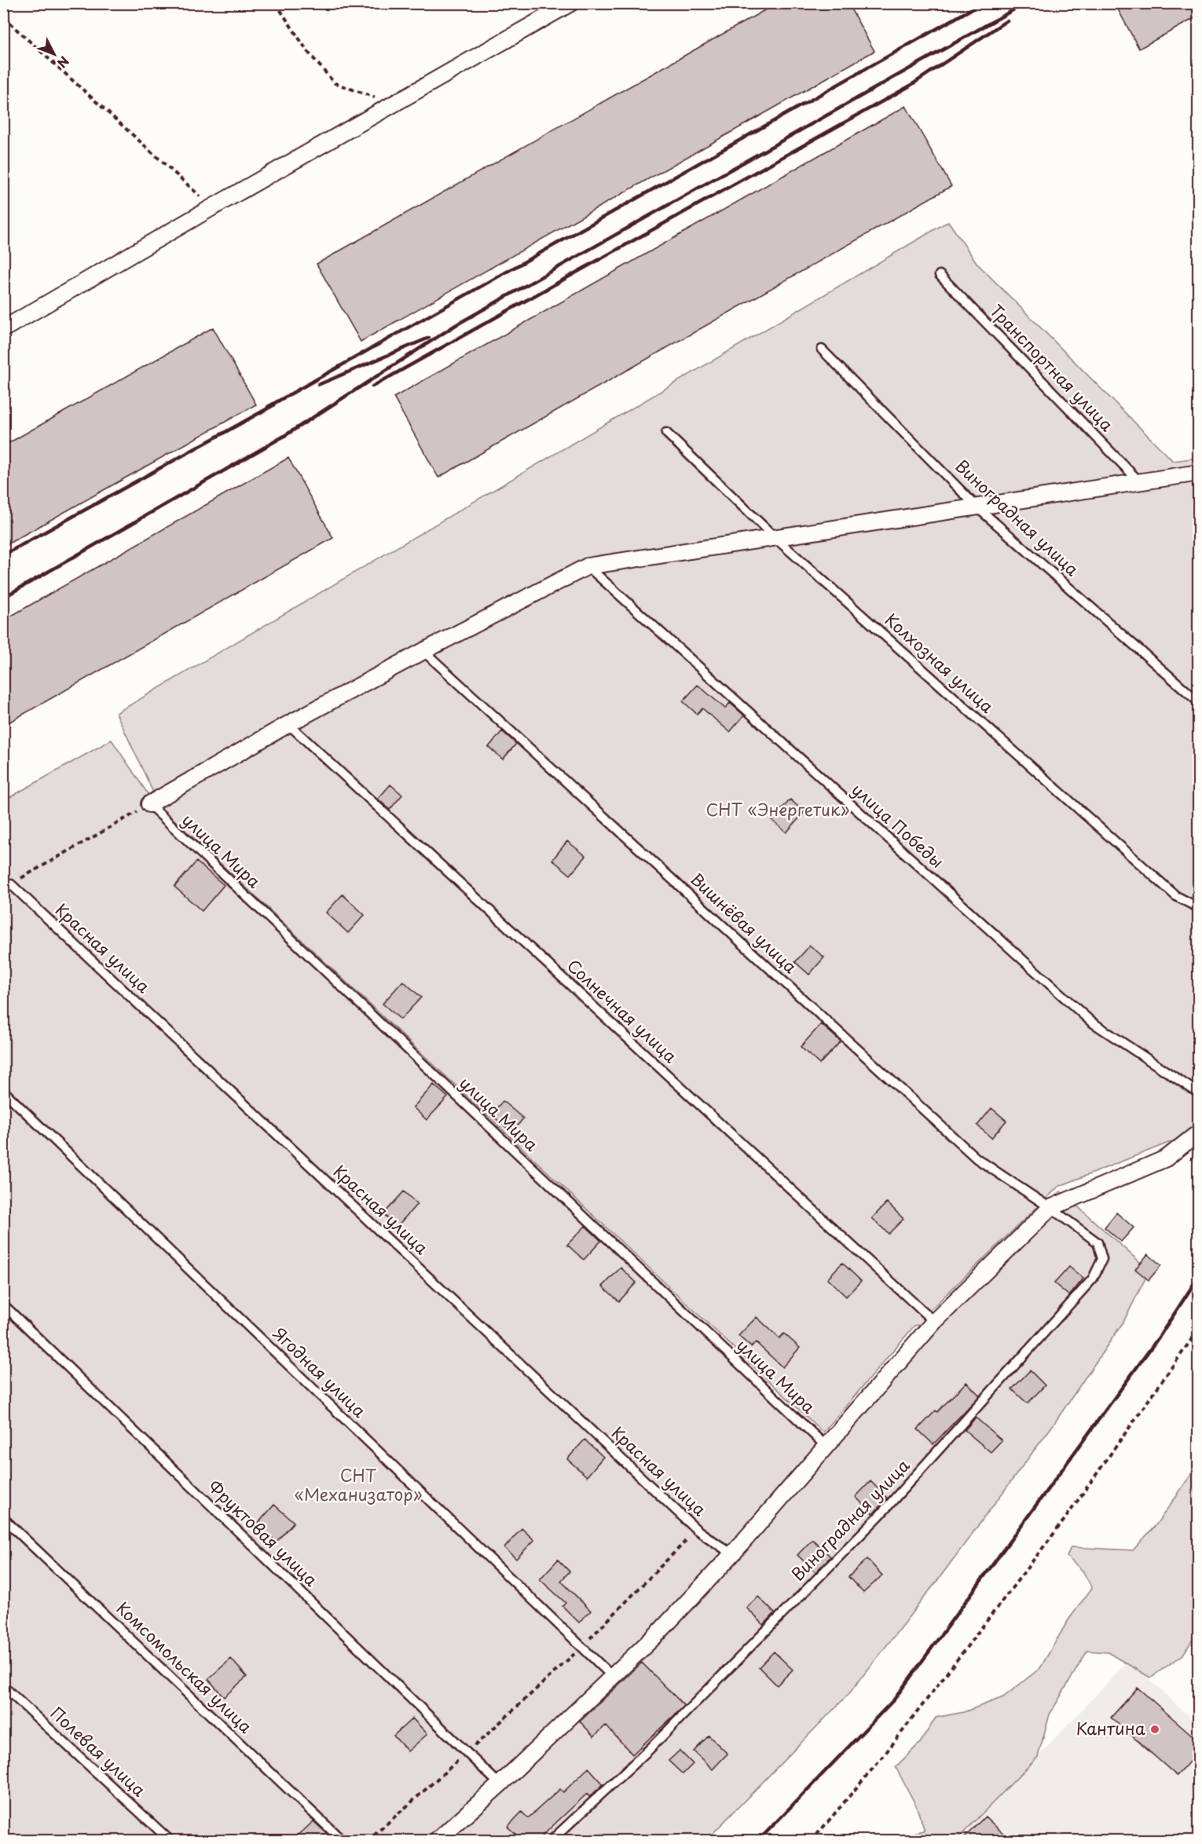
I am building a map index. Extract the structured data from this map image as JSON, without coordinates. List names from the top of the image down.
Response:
{
  "streets": {
    "lane": [
      "Транспортная улица",
      "Виноградная улица",
      "Колхозная улица",
      "улица Победы",
      "улица Мира",
      "Вишнёвая улица",
      "Красная улица",
      "Солнечная улица",
      "Ягодная улица",
      "Фруктовая улица",
      "Комсомольская улица",
      "Полевая улица"
    ]
  },
  "crossings": [
    ["Виноградная улица", "Вишнёвая улица"]
  ],
  "parks": ["СНТ «Энергетик»", "СНТ «Механизатор»"],
  "places": ["Кантина"],
  "north": "bottom right"
}
